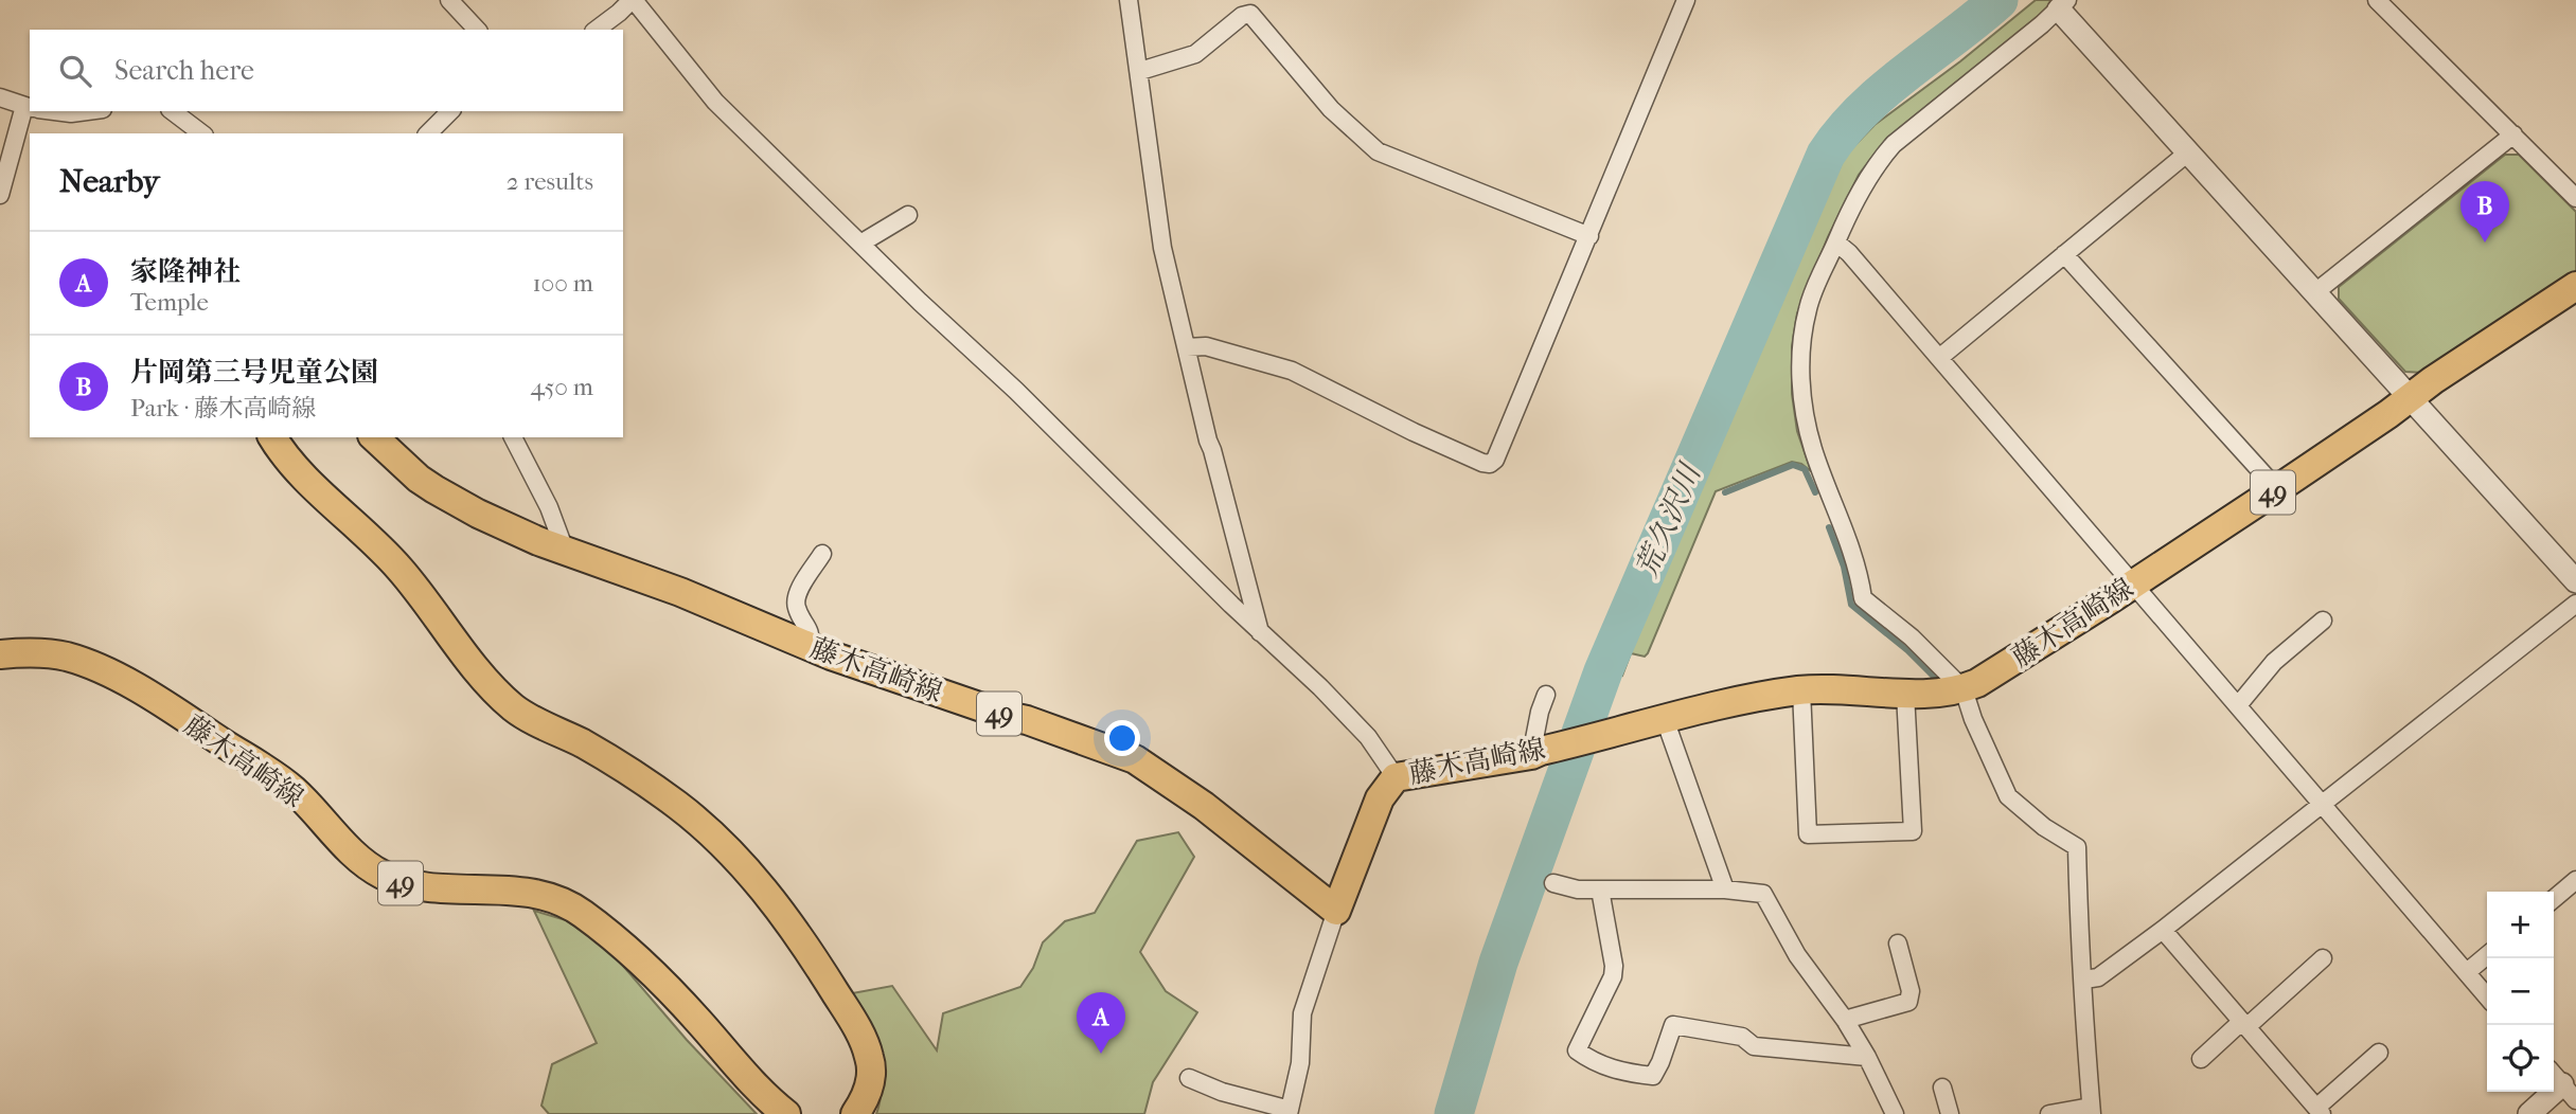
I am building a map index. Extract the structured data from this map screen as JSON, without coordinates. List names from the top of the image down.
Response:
{
  "streets": {
    "main road": ["49", "藤木高崎線"]
  },
  "water": ["荒久沢川"],
  "page": {
    "search": "Search here",
    "heading": ["Nearby", "2 results"],
    "pins": ["B", "A"],
    "list": [
      {
        "mark": "A",
        "name": "家隆神社",
        "note": "Temple",
        "value": "100 m"
      },
      {
        "mark": "B",
        "name": "片岡第三号児童公園",
        "note": "Park · 藤木高崎線",
        "value": "450 m"
      }
    ],
    "map_buttons": ["+", "−"]
  }
}
